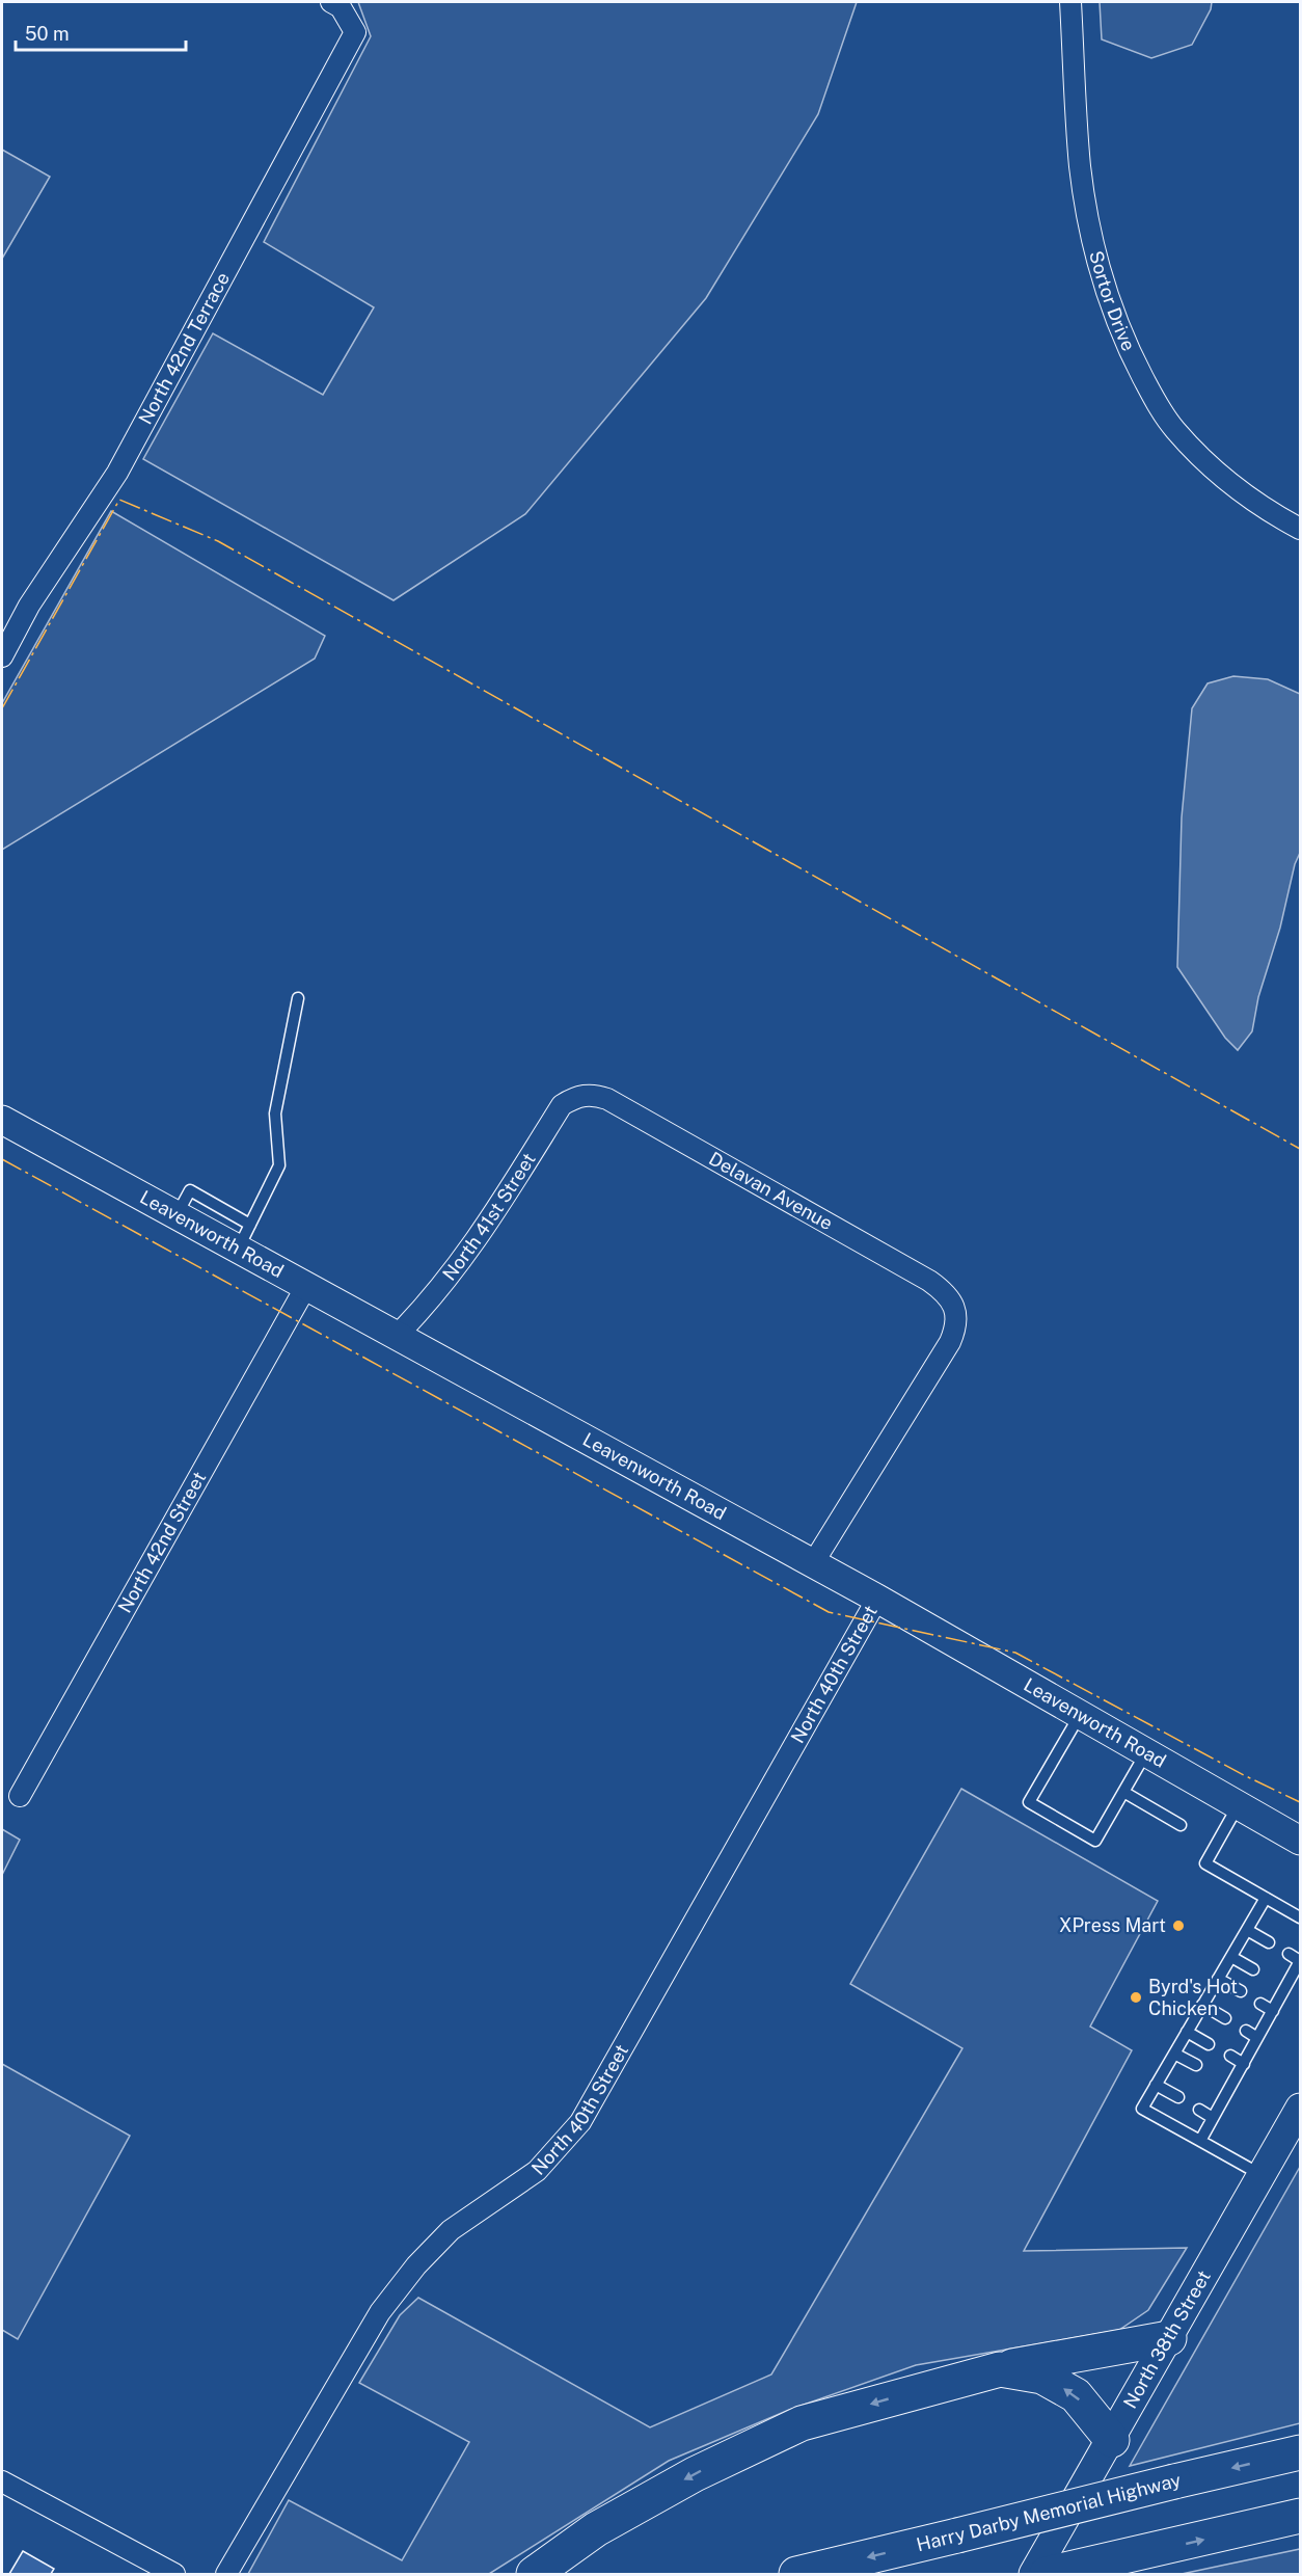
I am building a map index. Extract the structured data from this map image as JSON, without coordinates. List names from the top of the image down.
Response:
{
  "streets": {
    "highway": ["Harry Darby Memorial Highway"],
    "main road": ["Leavenworth Road", "North 38th Street"],
    "street": [
      "Sortor Drive",
      "North 42nd Terrace",
      "Delavan Avenue",
      "North 41st Street",
      "North 42nd Street",
      "North 40th Street"
    ]
  },
  "crossings": [
    ["Delavan Avenue", "North 41st Street"],
    ["Delavan Avenue", "Leavenworth Road"],
    ["North 41st Street", "Leavenworth Road"],
    ["Leavenworth Road", "North 42nd Street"],
    ["Leavenworth Road", "North 40th Street"]
  ],
  "places": ["XPress Mart", "Byrd's Hot Chicken"],
  "scale_bar": "50 m"
}
